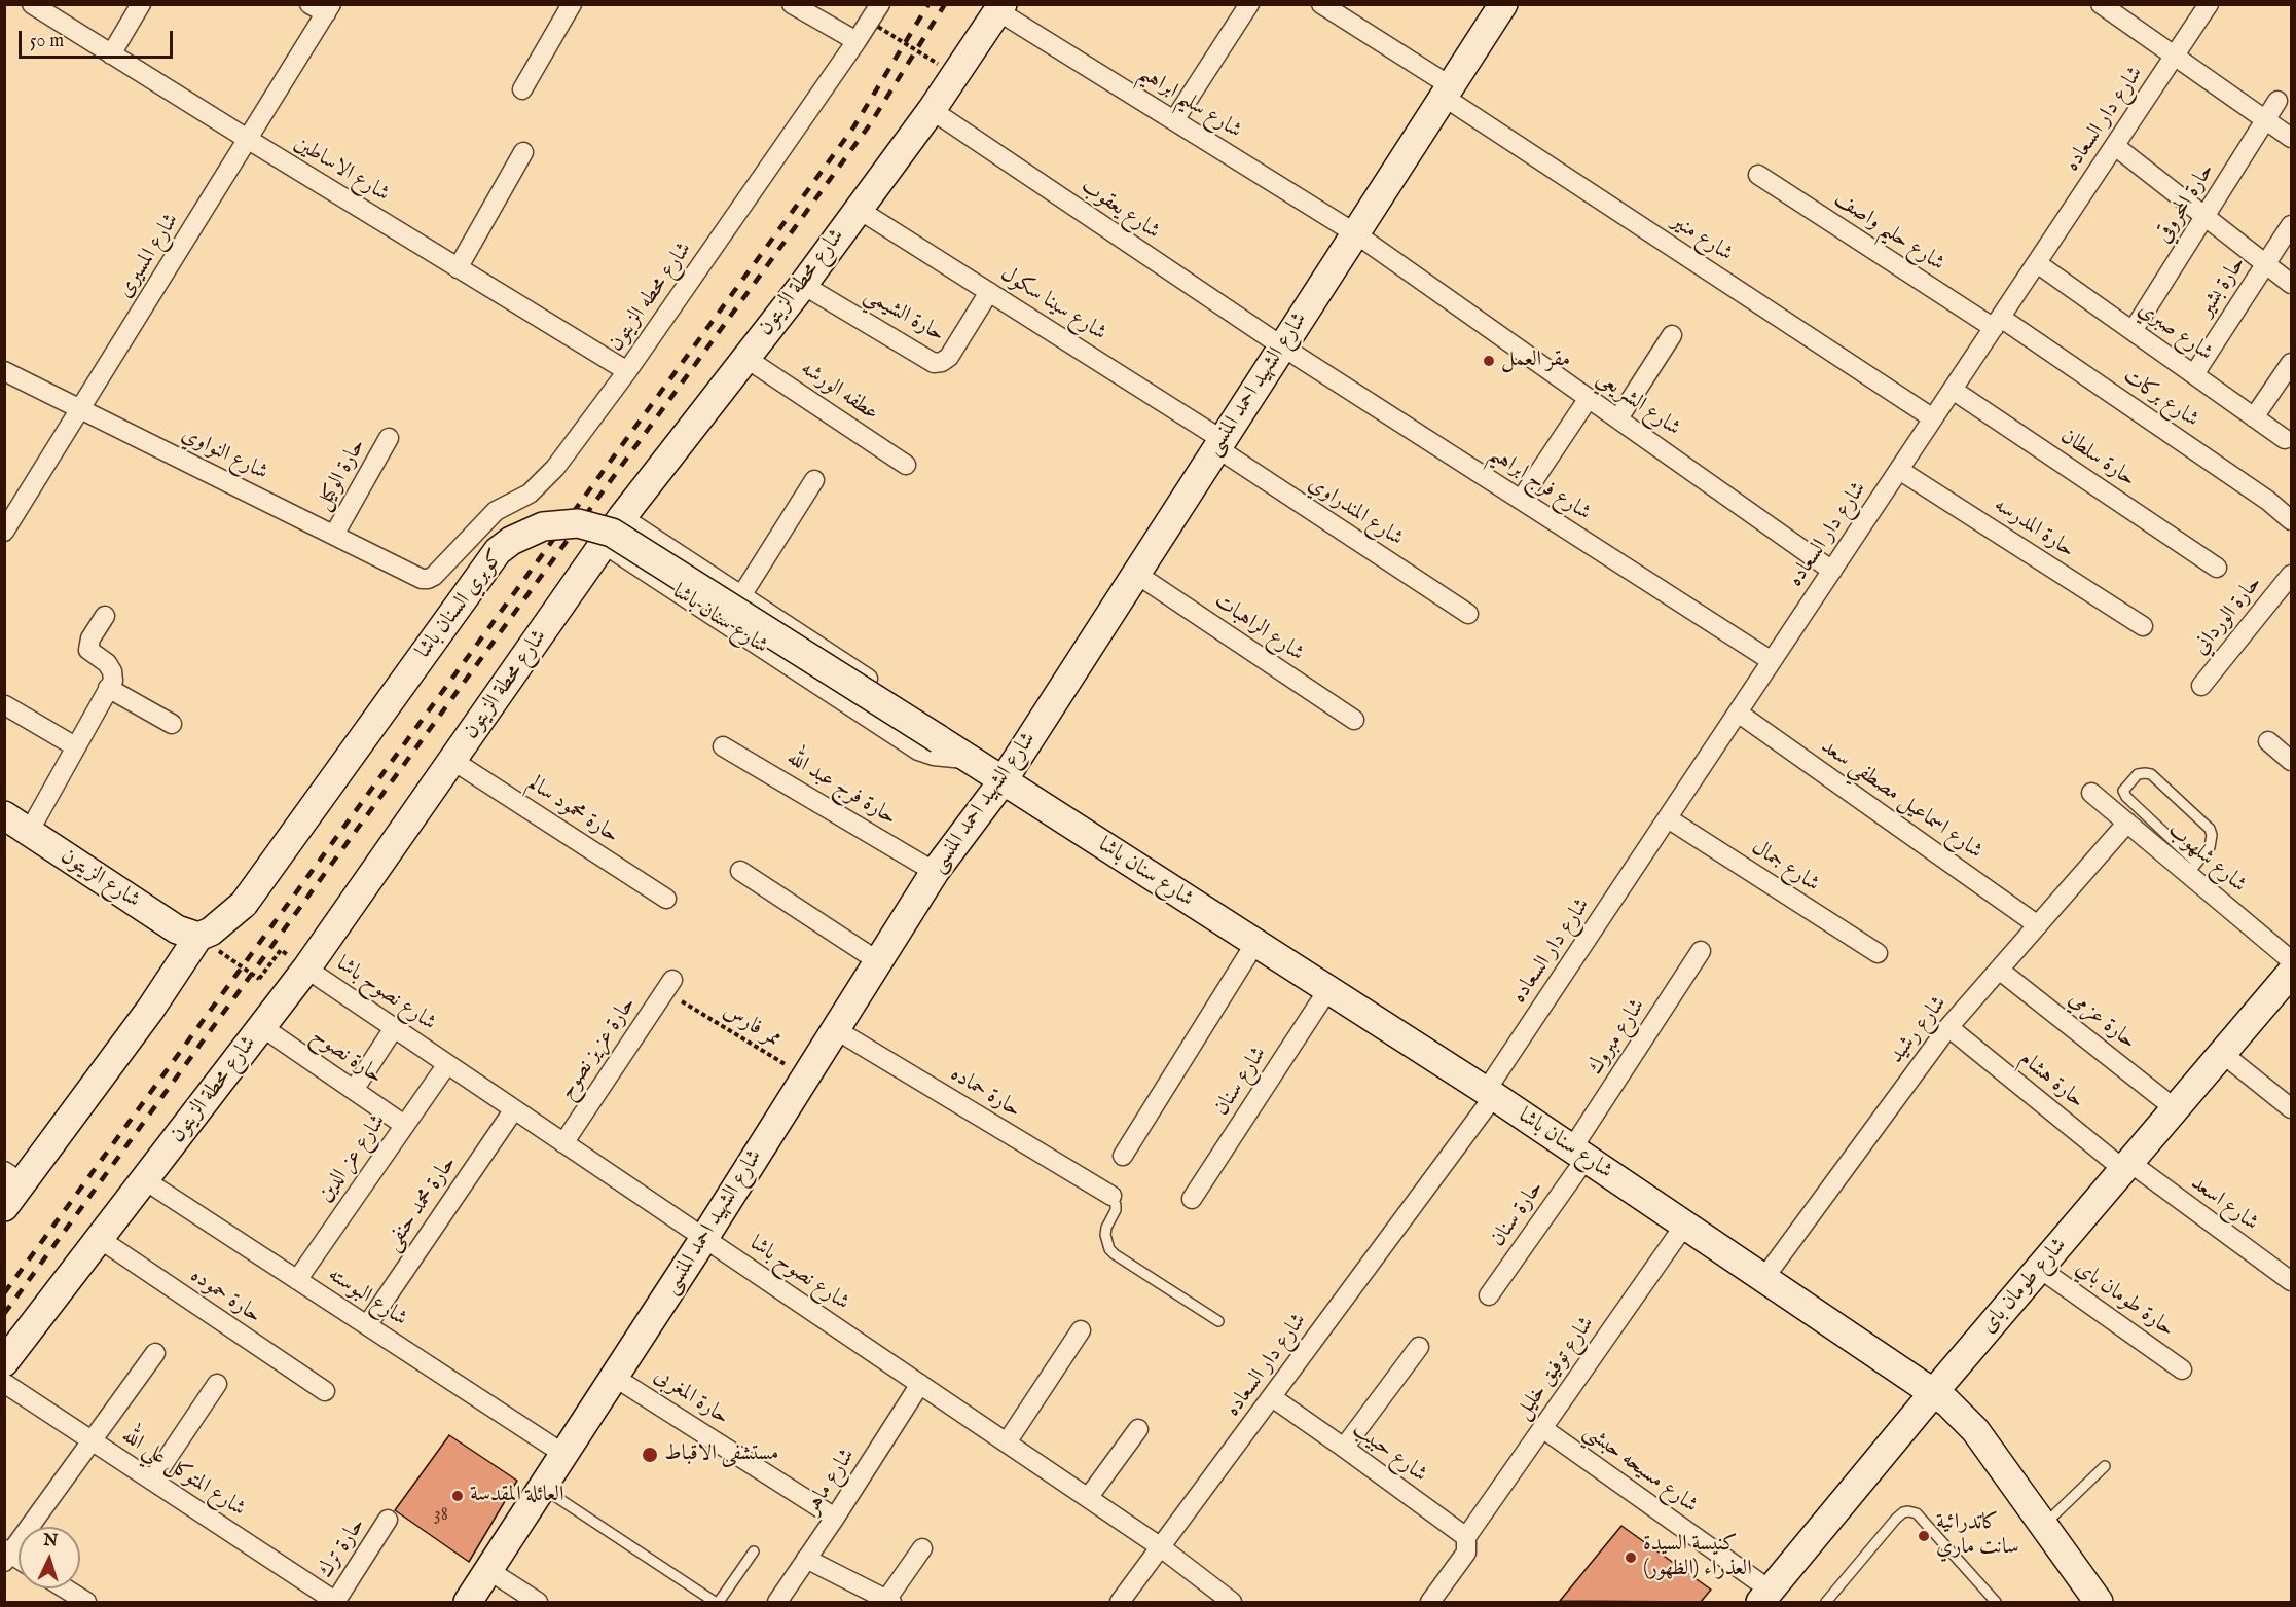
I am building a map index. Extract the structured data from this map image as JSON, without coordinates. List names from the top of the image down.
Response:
{
  "streets": {
    "street": [
      "شارع سليم ابراهيم",
      "شارع دار السعاده",
      "شارع الاساطين",
      "حارة المحروقي",
      "شارع يعقوب",
      "شارع حليم واصف",
      "شارع منير",
      "شارع المسيرى",
      "شارع محطة الزيتون",
      "حارة بشير",
      "شارع محطه الزيتون",
      "شارع سينا سكول",
      "حارة الشيمي",
      "شارع صبري",
      "شارع الشهيد احمد المنسى",
      "عطفه الورشه",
      "شارع بركات",
      "شارع الشريعي",
      "شارع النواوي",
      "حارة سلطان",
      "حارة الوكيل",
      "شارع فرج ابراهيم",
      "شارع المندراوي",
      "حارة المدرسه",
      "كوبري السنان باشا",
      "حارة الورداني",
      "شارع سنان باشا",
      "شارع الراهبات",
      "حارة فرج عبد الله",
      "شارع اسماعيل مصطفي سعد",
      "حارة محمود سالم",
      "شارع شلهوب",
      "شارع جمال",
      "شارع الزيتون",
      "شارع نصوح باشا",
      "حارة عزمي",
      "شارع رشيد",
      "شارع مبروك",
      "حارة عزيز نصوح",
      "حارة نصوح",
      "حارة هشام",
      "شارع سنان",
      "حارة حماده",
      "شارع عز الدين",
      "حارة محمد حنفى",
      "شارع اسعد",
      "حارة سنان",
      "شارع طومان باى",
      "حارة حموده",
      "شارع البوسته",
      "حارة طومان باي",
      "شارع توفيق خليل",
      "حارة المغربى",
      "شارع حبيب",
      "شارع مسيحه حبشي",
      "شارع المتوكل علي الله",
      "شارع ماهر",
      "حارة ترك"
    ],
    "path": ["ممر فارس"]
  },
  "crossings": [
    ["شارع سليم ابراهيم", "شارع محطة الزيتون"],
    ["شارع سليم ابراهيم", "شارع الشهيد احمد المنسى"],
    ["شارع سليم ابراهيم", "شارع الشريعي"],
    ["شارع دار السعاده", "شارع حليم واصف"],
    ["شارع دار السعاده", "شارع منير"],
    ["شارع دار السعاده", "شارع صبري"],
    ["شارع دار السعاده", "شارع بركات"],
    ["شارع دار السعاده", "شارع الشريعي"],
    ["شارع دار السعاده", "حارة سلطان"],
    ["شارع دار السعاده", "شارع فرج ابراهيم"],
    ["شارع دار السعاده", "حارة المدرسه"],
    ["شارع دار السعاده", "شارع سنان باشا"],
    ["شارع دار السعاده", "شارع اسماعيل مصطفي سعد"],
    ["شارع دار السعاده", "شارع جمال"],
    ["شارع دار السعاده", "شارع نصوح باشا"],
    ["شارع دار السعاده", "شارع حبيب"],
    ["شارع الاساطين", "شارع المسيرى"],
    ["شارع الاساطين", "شارع محطه الزيتون"],
    ["حارة المحروقي", "شارع صبري"],
    ["شارع يعقوب", "شارع محطة الزيتون"],
    ["شارع يعقوب", "شارع الشهيد احمد المنسى"],
    ["شارع يعقوب", "شارع فرج ابراهيم"],
    ["شارع حليم واصف", "شارع بركات"],
    ["شارع منير", "شارع الشهيد احمد المنسى"],
    ["شارع المسيرى", "شارع النواوي"],
    ["شارع محطة الزيتون", "شارع سينا سكول"],
    ["شارع محطة الزيتون", "حارة الشيمي"],
    ["شارع محطة الزيتون", "عطفه الورشه"],
    ["شارع محطة الزيتون", "شارع سنان باشا"],
    ["شارع محطة الزيتون", "حارة محمود سالم"],
    ["شارع محطة الزيتون", "شارع نصوح باشا"],
    ["شارع محطة الزيتون", "حارة نصوح"],
    ["شارع محطة الزيتون", "حارة حموده"],
    ["شارع محطة الزيتون", "شارع البوسته"],
    ["حارة بشير", "شارع صبري"],
    ["شارع محطه الزيتون", "شارع النواوي"],
    ["شارع سينا سكول", "حارة الشيمي"],
    ["شارع سينا سكول", "شارع الشهيد احمد المنسى"],
    ["شارع سينا سكول", "شارع المندراوي"],
    ["شارع الشهيد احمد المنسى", "شارع الشريعي"],
    ["شارع الشهيد احمد المنسى", "شارع فرج ابراهيم"],
    ["شارع الشهيد احمد المنسى", "شارع المندراوي"],
    ["شارع الشهيد احمد المنسى", "شارع سنان باشا"],
    ["شارع الشهيد احمد المنسى", "شارع الراهبات"],
    ["شارع الشهيد احمد المنسى", "حارة فرج عبد الله"],
    ["شارع الشهيد احمد المنسى", "شارع نصوح باشا"],
    ["شارع الشهيد احمد المنسى", "ممر فارس"],
    ["شارع الشهيد احمد المنسى", "حارة حماده"],
    ["شارع الشهيد احمد المنسى", "شارع البوسته"],
    ["شارع الشهيد احمد المنسى", "حارة المغربى"],
    ["شارع النواوي", "حارة الوكيل"],
    ["كوبري السنان باشا", "شارع سنان باشا"],
    ["كوبري السنان باشا", "شارع الزيتون"],
    ["شارع سنان باشا", "شارع رشيد"],
    ["شارع سنان باشا", "شارع مبروك"],
    ["شارع سنان باشا", "شارع سنان"],
    ["شارع سنان باشا", "حارة سنان"],
    ["شارع سنان باشا", "شارع طومان باى"],
    ["شارع سنان باشا", "شارع توفيق خليل"],
    ["شارع اسماعيل مصطفي سعد", "شارع رشيد"],
    ["شارع شلهوب", "شارع رشيد"],
    ["شارع نصوح باشا", "حارة عزيز نصوح"],
    ["شارع نصوح باشا", "شارع عز الدين"],
    ["شارع نصوح باشا", "حارة محمد حنفى"],
    ["شارع نصوح باشا", "شارع ماهر"],
    ["حارة عزمي", "شارع رشيد"],
    ["حارة عزمي", "شارع طومان باى"],
    ["شارع رشيد", "حارة هشام"],
    ["شارع مبروك", "حارة سنان"],
    ["حارة نصوح", "شارع عز الدين"],
    ["حارة هشام", "شارع اسعد"],
    ["حارة هشام", "شارع طومان باى"],
    ["شارع عز الدين", "شارع البوسته"],
    ["حارة محمد حنفى", "شارع البوسته"],
    ["شارع اسعد", "شارع طومان باى"],
    ["شارع طومان باى", "حارة طومان باي"],
    ["شارع طومان باى", "شارع مسيحه حبشي"],
    ["شارع توفيق خليل", "شارع حبيب"],
    ["شارع توفيق خليل", "شارع مسيحه حبشي"],
    ["حارة المغربى", "شارع ماهر"],
    ["شارع المتوكل علي الله", "حارة ترك"]
  ],
  "places": [
    "مقر العمل",
    "مستشفى الاقباط",
    "العائلة المقدسة",
    "كاتدرائية سانت ماري",
    "كنيسة السيدة العذراء (الظهور)"
  ],
  "house_numbers": ["38"],
  "scale_bar": "50 m",
  "north": "top"
}
